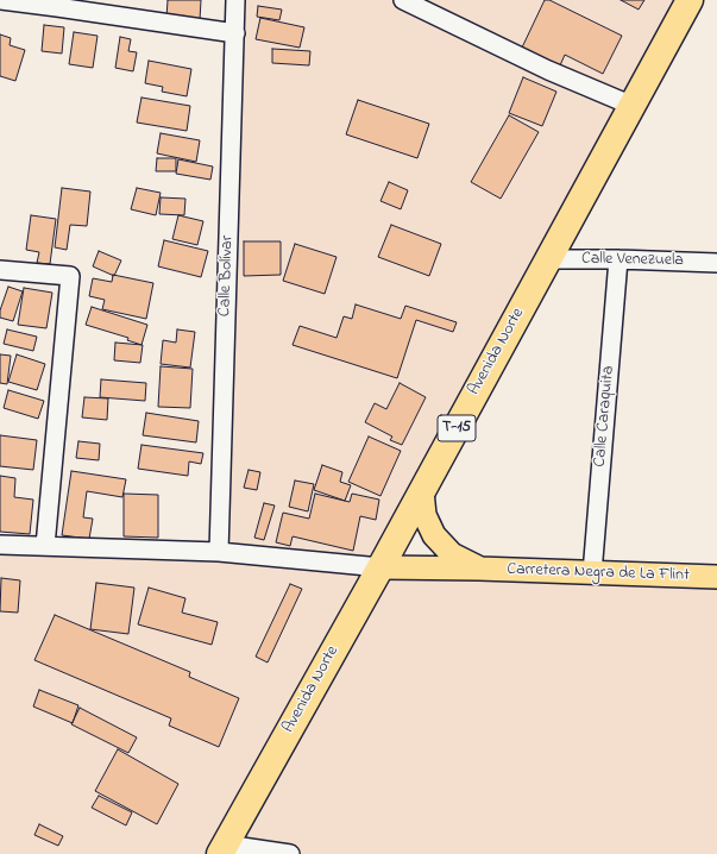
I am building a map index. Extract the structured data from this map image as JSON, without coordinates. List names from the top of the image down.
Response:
{
  "streets": {
    "highway": ["Avenida Norte", "T-15"],
    "main road": ["Carretera Negra de La Flint"],
    "street": ["Calle Venezuela", "Calle Bolívar", "Calle Caraquita"]
  },
  "crossings": [
    ["Calle Venezuela", "Avenida Norte"],
    ["Calle Venezuela", "Calle Caraquita"],
    ["Avenida Norte", "Carretera Negra de La Flint"],
    ["Calle Caraquita", "Carretera Negra de La Flint"]
  ]
}
